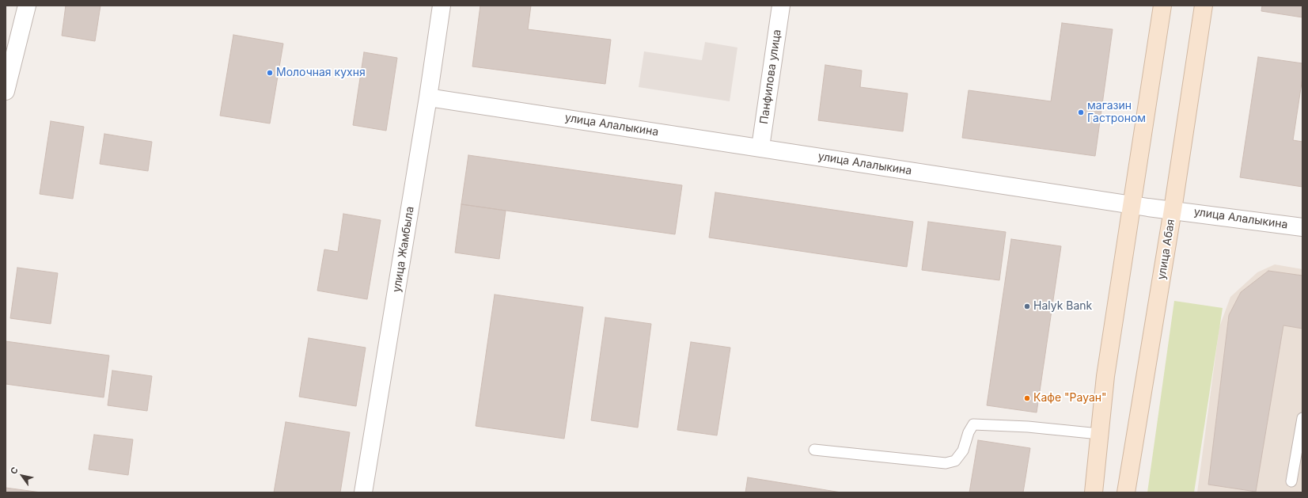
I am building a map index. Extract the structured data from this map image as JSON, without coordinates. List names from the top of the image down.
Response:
{
  "streets": {
    "main road": ["улица Абая"],
    "street": ["Панфилова улица", "улица Алалыкина", "улица Жамбыла"]
  },
  "crossings": [
    ["Панфилова улица", "улица Алалыкина"],
    ["улица Алалыкина", "улица Жамбыла"],
    ["улица Алалыкина", "улица Абая"]
  ],
  "places": [
    "Молочная кухня",
    "магазин Гастроном",
    "Halyk Bank",
    "Кафе \"Рауан\""
  ],
  "north": "top left"
}
